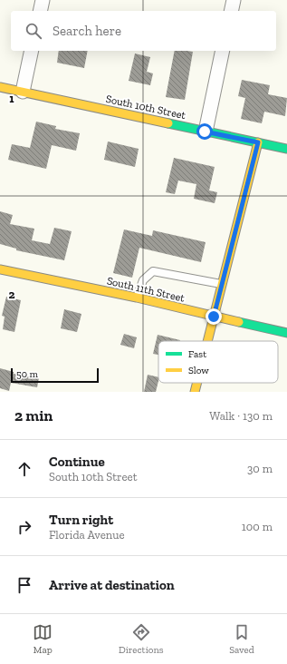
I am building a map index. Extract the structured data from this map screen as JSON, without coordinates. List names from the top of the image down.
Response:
{
  "streets": {
    "street": ["South 10th Street", "South 11th Street"]
  },
  "legend": ["Fast", "Slow"],
  "scale_bar": "50 m",
  "page": {
    "search": "Search here",
    "scale": "50 m",
    "heading": ["2 min", "Walk · 130 m"],
    "list": [
      ["Continue", "South 10th Street", "30 m"],
      ["Turn right", "Florida Avenue", "100 m"],
      "Arrive at destination"
    ],
    "nav": ["Map", "Directions", "Saved"]
  },
  "grid": {
    "rows": ["1", "2"]
  }
}
